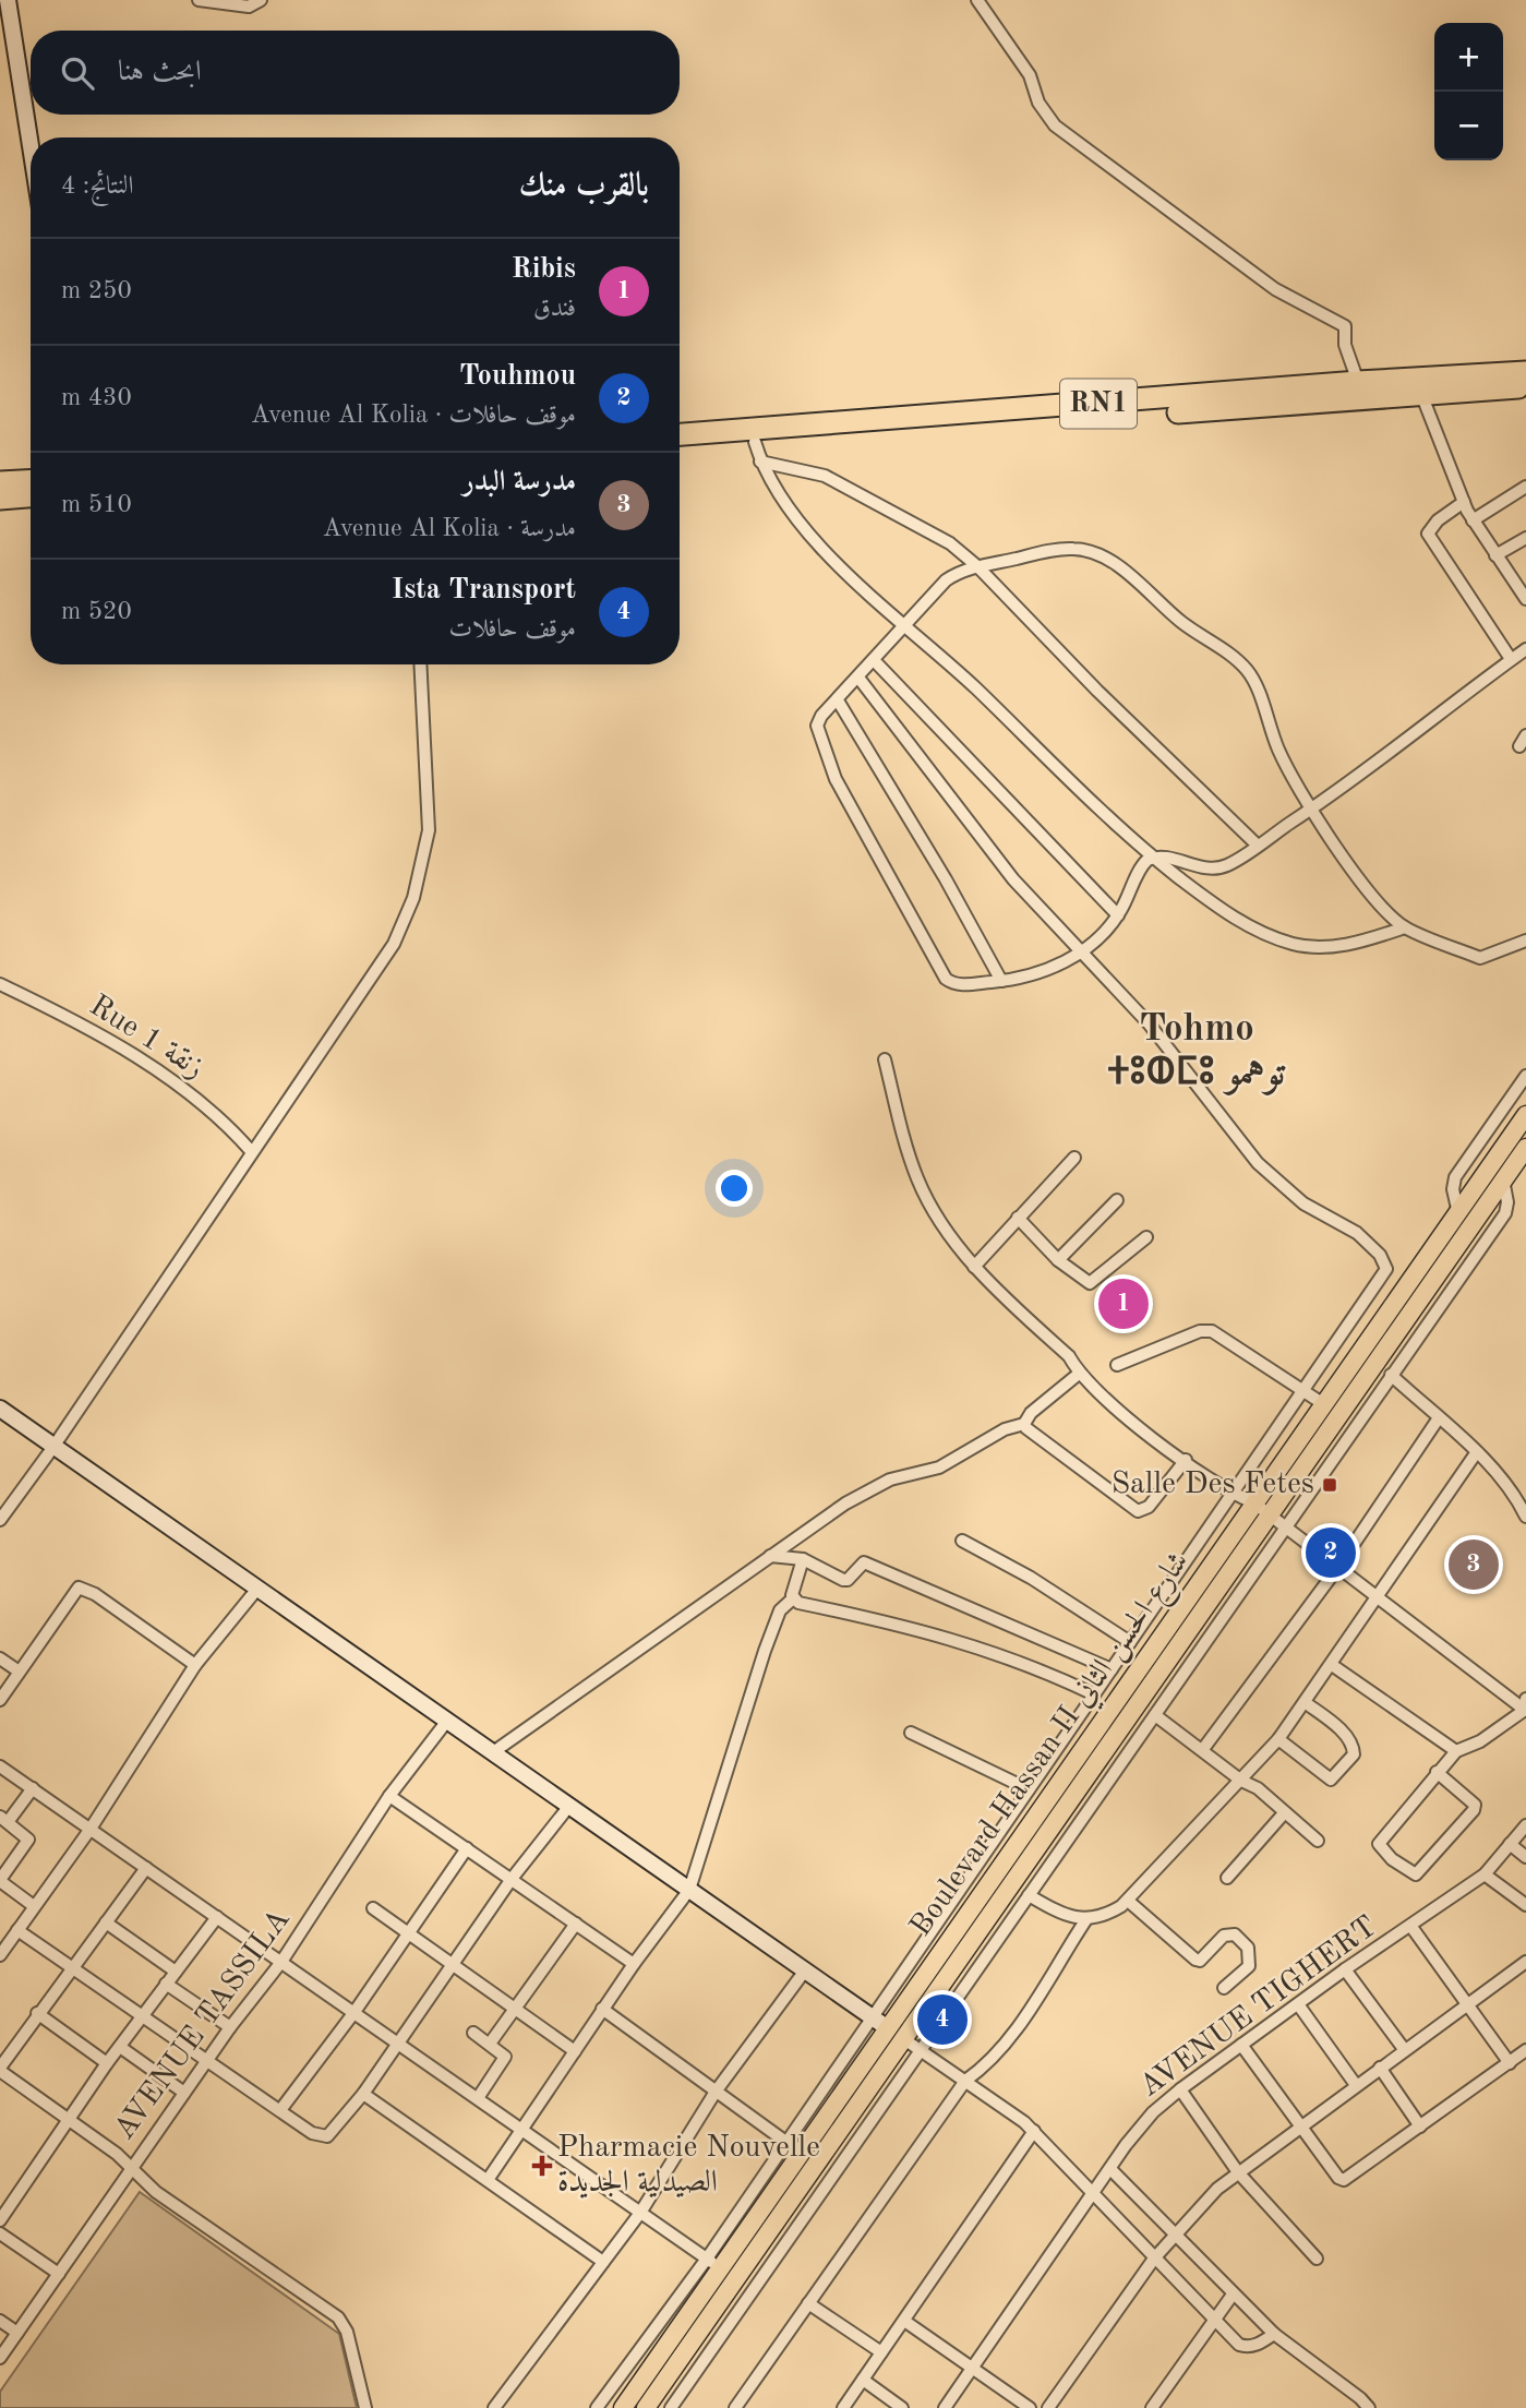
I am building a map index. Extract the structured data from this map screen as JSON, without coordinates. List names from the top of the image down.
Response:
{
  "streets": {
    "highway": ["RN1"],
    "main road": ["Boulevard Hassan II شارع الحسن الثاني"],
    "street": ["Rue 1 زنقة", "AVENUE TIGHERT", "AVENUE TASSILA"]
  },
  "districts": ["Tohmo ⵜⵓⵀⵎⵓ توهمو"],
  "places": {
    "transit": ["Salle Des Fetes"],
    "health": ["Pharmacie Nouvelle الصيدلية الجديدة"]
  },
  "page": {
    "map_buttons": ["+", "−"],
    "search": "ابحث هنا",
    "heading": ["بالقرب منك", "النتائج: 4"],
    "list": [
      {
        "mark": "1",
        "name": "Ribis",
        "note": "فندق",
        "value": "250 m"
      },
      {
        "mark": "2",
        "name": "Touhmou",
        "note": "موقف حافلات · Avenue Al Kolia",
        "value": "430 m"
      },
      {
        "mark": "3",
        "name": "مدرسة البدر",
        "note": "مدرسة · Avenue Al Kolia",
        "value": "510 m"
      },
      {
        "mark": "4",
        "name": "Ista Transport",
        "note": "موقف حافلات",
        "value": "520 m"
      }
    ],
    "pins": [
      "1",
      "2",
      "3",
      "4"
    ]
  }
}
